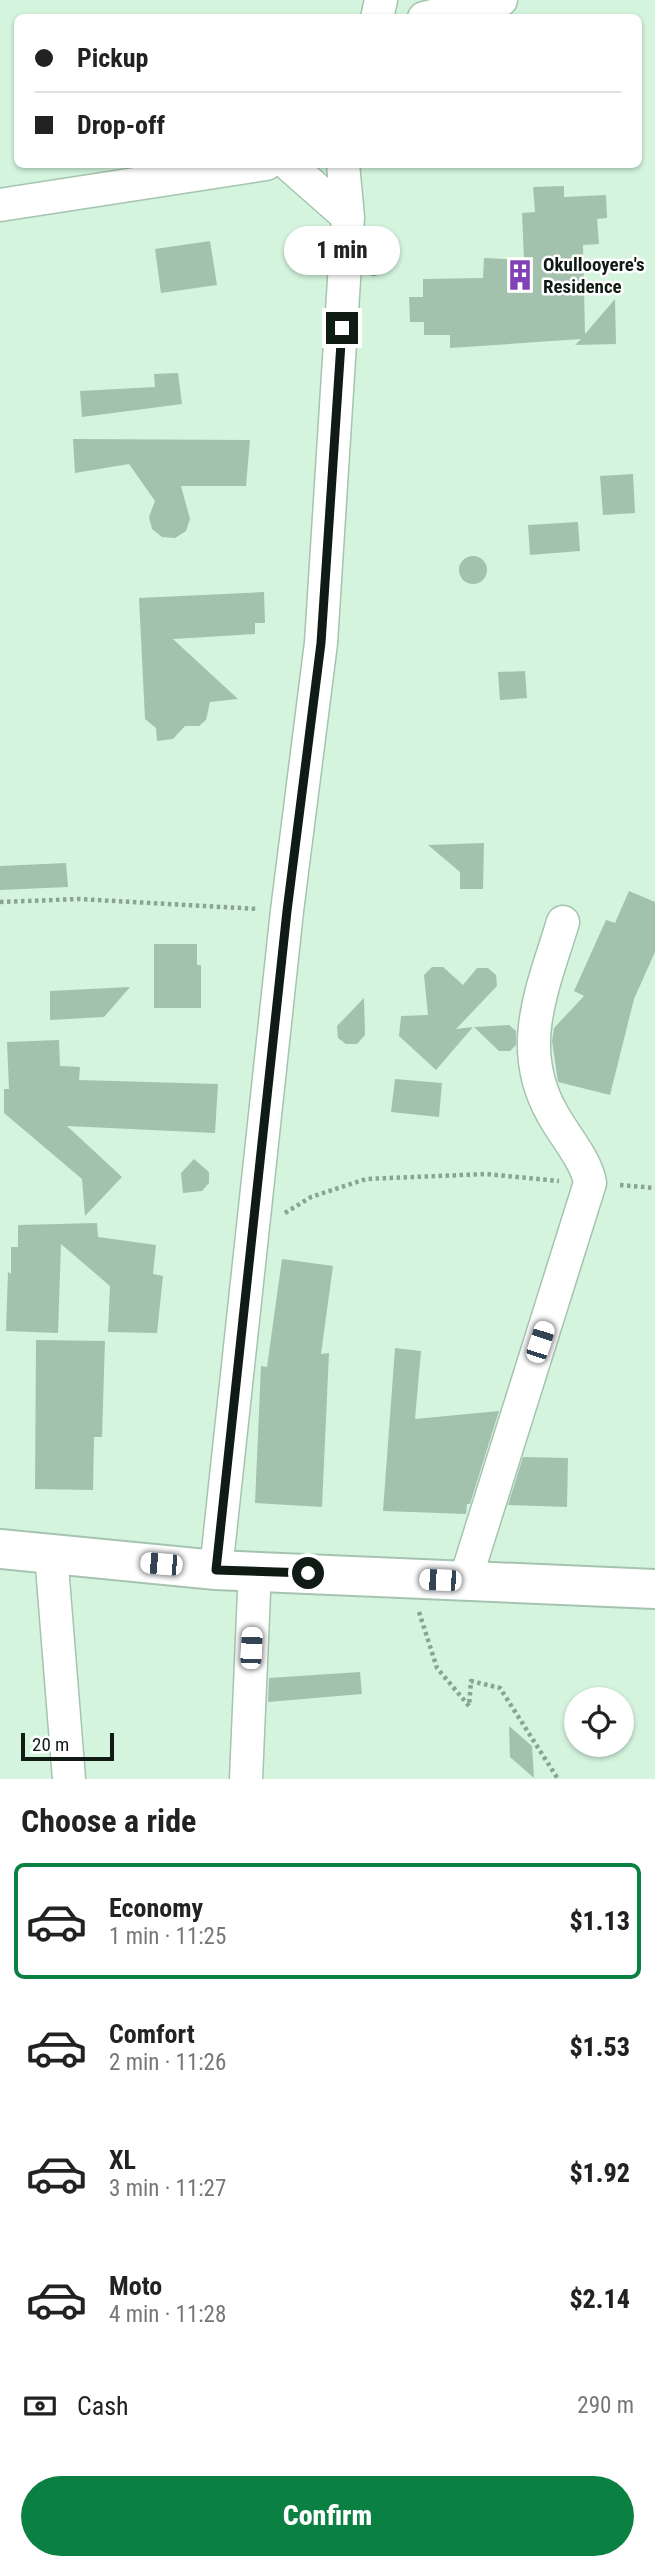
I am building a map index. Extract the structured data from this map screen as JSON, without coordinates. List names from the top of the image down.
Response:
{
  "places": {
    "building": ["Okullooyere's Residence"]
  },
  "scale_bar": "20 m",
  "page": {
    "banner": ["Pickup", "Drop-off"],
    "bubble": "1 min",
    "scale": "20 m",
    "heading": "Choose a ride",
    "list": [
      {
        "name": "Economy",
        "note": "1 min · 11:25",
        "value": "$1.13"
      },
      {
        "name": "Comfort",
        "note": "2 min · 11:26",
        "value": "$1.53"
      },
      {
        "name": "XL",
        "note": "3 min · 11:27",
        "value": "$1.92"
      },
      {
        "name": "Moto",
        "note": "4 min · 11:28",
        "value": "$2.14"
      }
    ],
    "pay": ["Cash", "290 m"],
    "buttons": "Confirm"
  }
}
